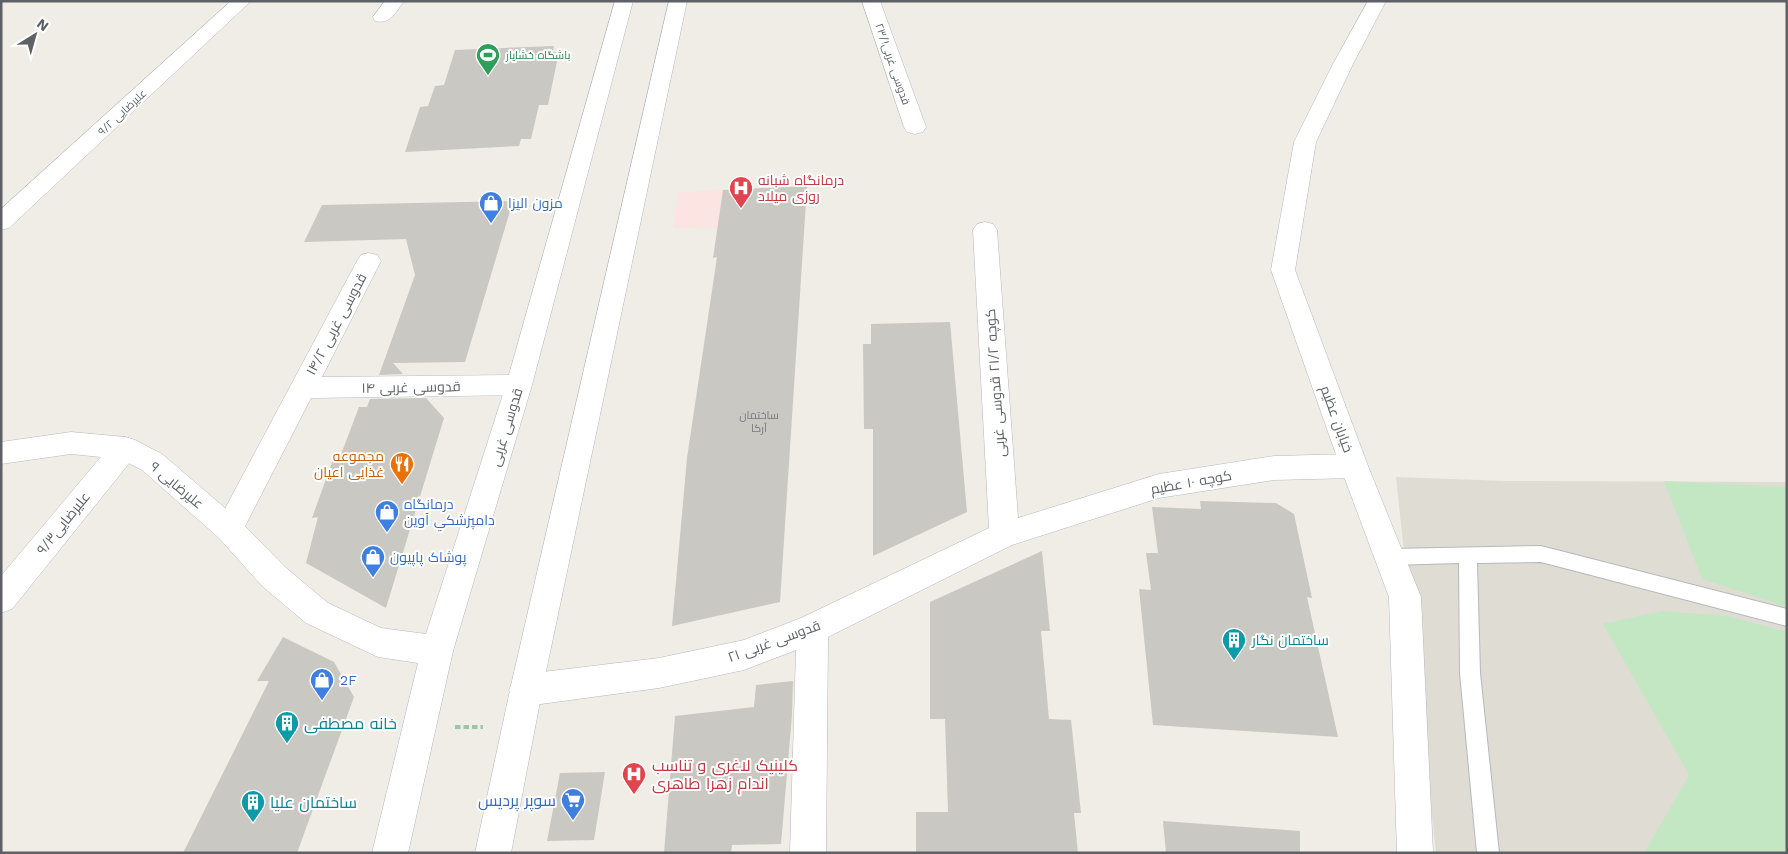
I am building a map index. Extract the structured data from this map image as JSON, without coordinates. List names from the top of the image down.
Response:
{
  "streets": {
    "street": [
      "قدوسی غربی۲۳/۱",
      "۹/۲ علیرضایی",
      "۱۴/۲ قدوسی غربی",
      "کوچه ۲۱/۲ قدوسی غربی",
      "۱۴ قدوسی غربی",
      "خیابان عظیم",
      "قدوسی غربی",
      "کوچه ۱۰ عظیم",
      "۹ علیرضایی",
      "علیرضایی۹/۳",
      "۲۱ قدوسی غربی"
    ]
  },
  "crossings": [
    ["۱۴/۲ قدوسی غربی", "۱۴ قدوسی غربی"],
    ["۱۴/۲ قدوسی غربی", "۹ علیرضایی"],
    ["کوچه ۲۱/۲ قدوسی غربی", "کوچه ۱۰ عظیم"],
    ["کوچه ۲۱/۲ قدوسی غربی", "۲۱ قدوسی غربی"],
    ["۱۴ قدوسی غربی", "قدوسی غربی"],
    ["خیابان عظیم", "کوچه ۱۰ عظیم"],
    ["قدوسی غربی", "۹ علیرضایی"],
    ["کوچه ۱۰ عظیم", "۲۱ قدوسی غربی"],
    ["۹ علیرضایی", "علیرضایی۹/۳"]
  ],
  "places": {
    "sports": ["باشگاه خشایار"],
    "hospital": ["درمانگاه شبانه روزی میلاد", "کلینیک لاغری و تناسب اندام زهرا طاهری"],
    "shop": [
      "مزون الیزا",
      "درمانگاه دامپزشكي آوين",
      "پوشاک پاپیون",
      "2F"
    ],
    "restaurant": ["مجموعه غذایی اعیان"],
    "building": ["ساختمان نگار", "خانه مصطفی", "ساختمان علیا"],
    "supermarket": ["سوپر پردیس"]
  },
  "house_numbers": ["ساختمان آرکا"],
  "north": "top right"
}
